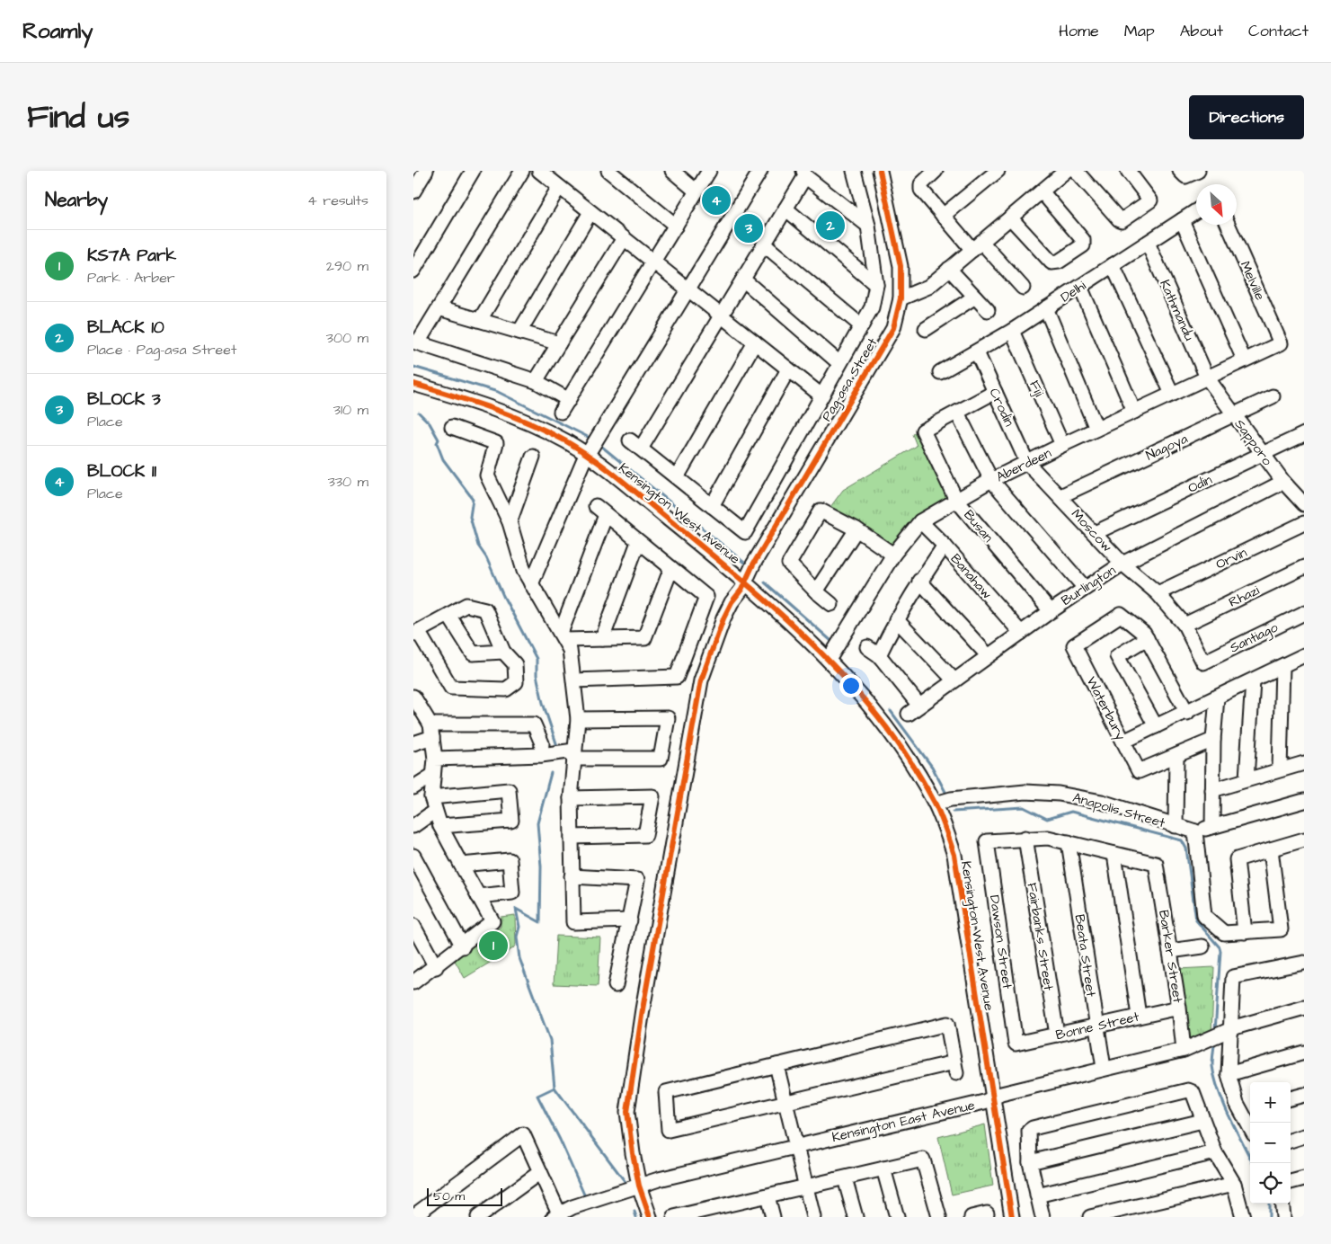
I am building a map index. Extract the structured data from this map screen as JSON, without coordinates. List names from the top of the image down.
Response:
{
  "streets": {
    "street": [
      "Melville",
      "Delhi",
      "Kathmandu",
      "Pag-asa Street",
      "Fiji",
      "Crodin",
      "Sapporo",
      "Nagoya",
      "Aberdeen",
      "Odin",
      "Kensington West Avenue",
      "Busan",
      "Moscow",
      "Orvin",
      "Banahaw",
      "Burlington",
      "Rhazi",
      "Santiago",
      "Waterbury",
      "Anapolis Street",
      "Fairbanks Street",
      "Dawson Street",
      "Beata Street",
      "Barker Street",
      "Bonne Street",
      "Kensington East Avenue"
    ]
  },
  "crossings": [
    ["Melville", "Aberdeen"],
    ["Delhi", "Kathmandu"],
    ["Delhi", "Fiji"],
    ["Delhi", "Crodin"],
    ["Kathmandu", "Sapporo"],
    ["Kathmandu", "Aberdeen"],
    ["Pag-asa Street", "Kensington West Avenue"],
    ["Pag-asa Street", "Kensington East Avenue"],
    ["Fiji", "Aberdeen"],
    ["Crodin", "Aberdeen"],
    ["Crodin", "Moscow"],
    ["Sapporo", "Nagoya"],
    ["Sapporo", "Aberdeen"],
    ["Sapporo", "Odin"],
    ["Sapporo", "Burlington"],
    ["Nagoya", "Moscow"],
    ["Aberdeen", "Kensington West Avenue"],
    ["Aberdeen", "Busan"],
    ["Aberdeen", "Moscow"],
    ["Aberdeen", "Banahaw"],
    ["Odin", "Moscow"],
    ["Kensington West Avenue", "Anapolis Street"],
    ["Kensington West Avenue", "Kensington East Avenue"],
    ["Busan", "Burlington"],
    ["Moscow", "Orvin"],
    ["Moscow", "Burlington"],
    ["Moscow", "Rhazi"],
    ["Moscow", "Santiago"],
    ["Banahaw", "Burlington"],
    ["Fairbanks Street", "Dawson Street"],
    ["Fairbanks Street", "Bonne Street"],
    ["Dawson Street", "Bonne Street"],
    ["Beata Street", "Bonne Street"],
    ["Beata Street", "Kensington East Avenue"],
    ["Barker Street", "Bonne Street"],
    ["Barker Street", "Kensington East Avenue"]
  ],
  "scale_bar": "50 m",
  "north": "bottom right",
  "page": {
    "header": "Roamly",
    "nav": [
      "Home",
      "Map",
      "About",
      "Contact"
    ],
    "title": "Find us",
    "buttons": "Directions",
    "heading": ["Nearby", "4 results"],
    "pins": [
      "4",
      "2",
      "3",
      "1"
    ],
    "list": [
      {
        "mark": "1",
        "name": "KS7A Park",
        "note": "Park · Arber",
        "value": "290 m"
      },
      {
        "mark": "2",
        "name": "BLACK 10",
        "note": "Place · Pag-asa Street",
        "value": "300 m"
      },
      {
        "mark": "3",
        "name": "BLOCK 3",
        "note": "Place",
        "value": "310 m"
      },
      {
        "mark": "4",
        "name": "BLOCK 11",
        "note": "Place",
        "value": "330 m"
      }
    ],
    "map_buttons": ["+", "−"],
    "scale": "50 m"
  }
}
